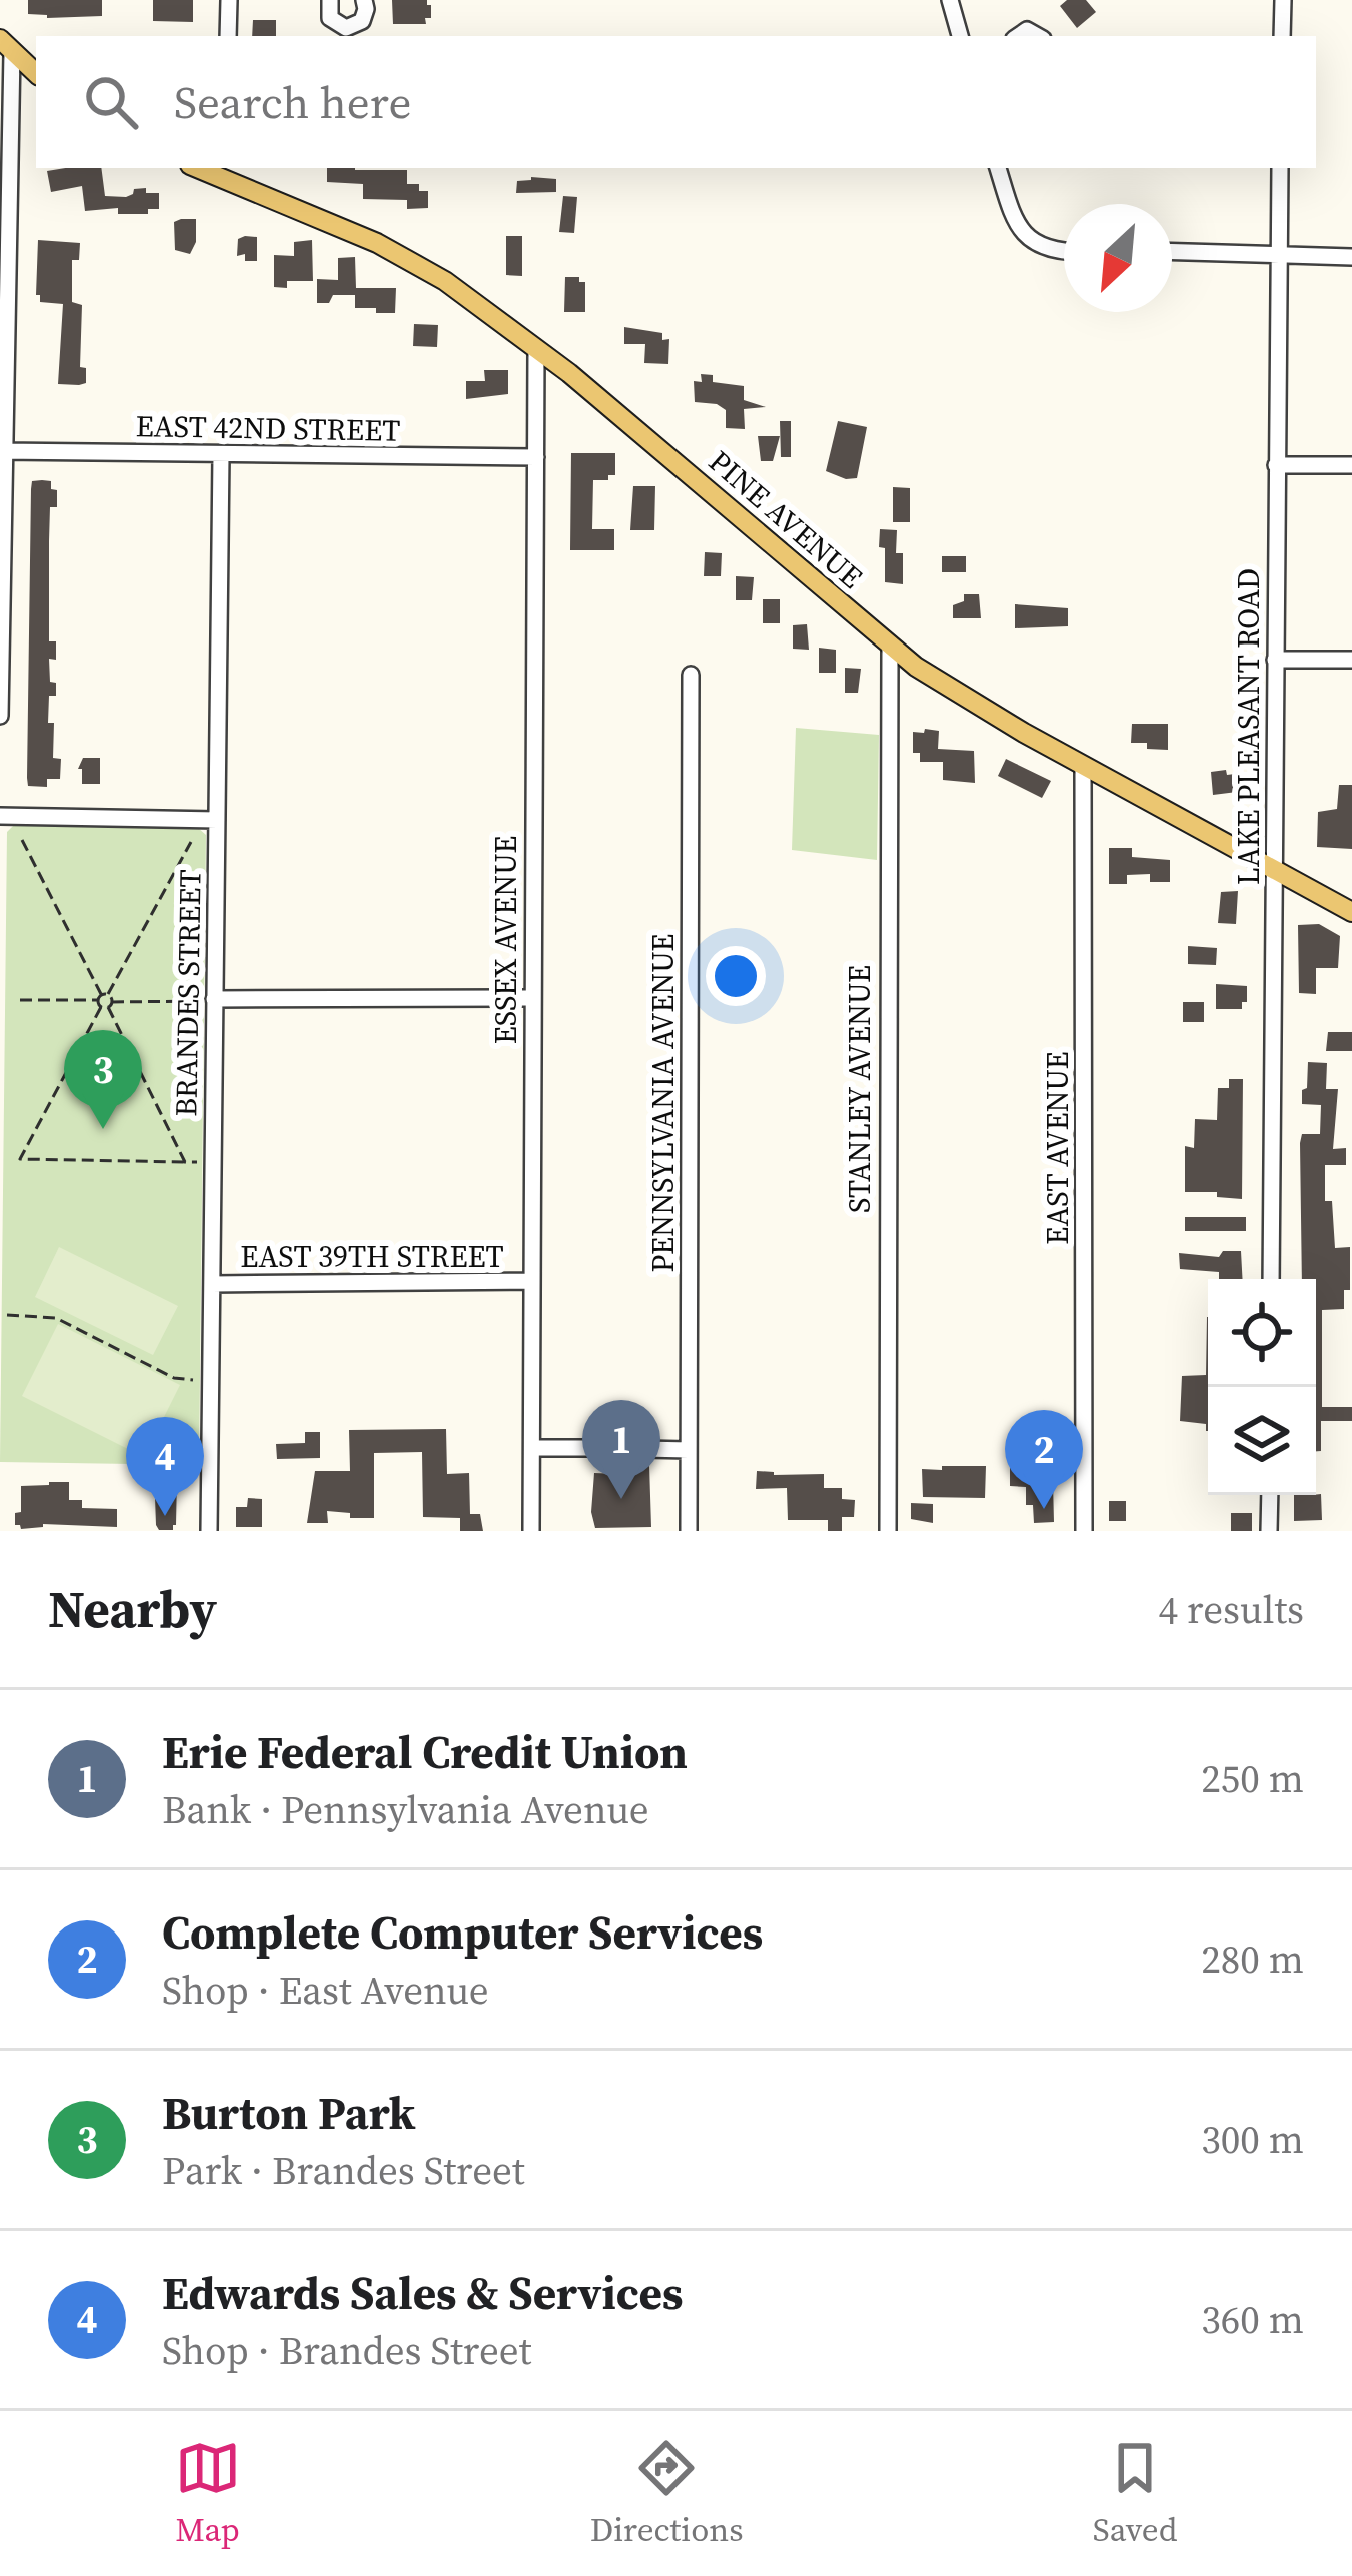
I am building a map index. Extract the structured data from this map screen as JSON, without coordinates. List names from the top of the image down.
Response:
{
  "streets": {
    "main road": ["PINE AVENUE"],
    "street": [
      "EAST 42ND STREET",
      "LAKE PLEASANT ROAD",
      "ESSEX AVENUE",
      "BRANDES STREET",
      "STANLEY AVENUE",
      "PENNSYLVANIA AVENUE",
      "EAST AVENUE",
      "EAST 39TH STREET"
    ]
  },
  "crossings": [
    ["EAST 42ND STREET", "ESSEX AVENUE"],
    ["EAST 42ND STREET", "BRANDES STREET"],
    ["PINE AVENUE", "LAKE PLEASANT ROAD"],
    ["PINE AVENUE", "ESSEX AVENUE"],
    ["PINE AVENUE", "STANLEY AVENUE"],
    ["PINE AVENUE", "EAST AVENUE"],
    ["ESSEX AVENUE", "EAST 39TH STREET"],
    ["BRANDES STREET", "EAST 39TH STREET"]
  ],
  "north": "bottom left",
  "page": {
    "search": "Search here",
    "pins": [
      "3",
      "1",
      "2",
      "4"
    ],
    "heading": ["Nearby", "4 results"],
    "list": [
      {
        "mark": "1",
        "name": "Erie Federal Credit Union",
        "note": "Bank · Pennsylvania Avenue",
        "value": "250 m"
      },
      {
        "mark": "2",
        "name": "Complete Computer Services",
        "note": "Shop · East Avenue",
        "value": "280 m"
      },
      {
        "mark": "3",
        "name": "Burton Park",
        "note": "Park · Brandes Street",
        "value": "300 m"
      },
      {
        "mark": "4",
        "name": "Edwards Sales & Services",
        "note": "Shop · Brandes Street",
        "value": "360 m"
      }
    ],
    "nav": ["Map", "Directions", "Saved"]
  }
}
